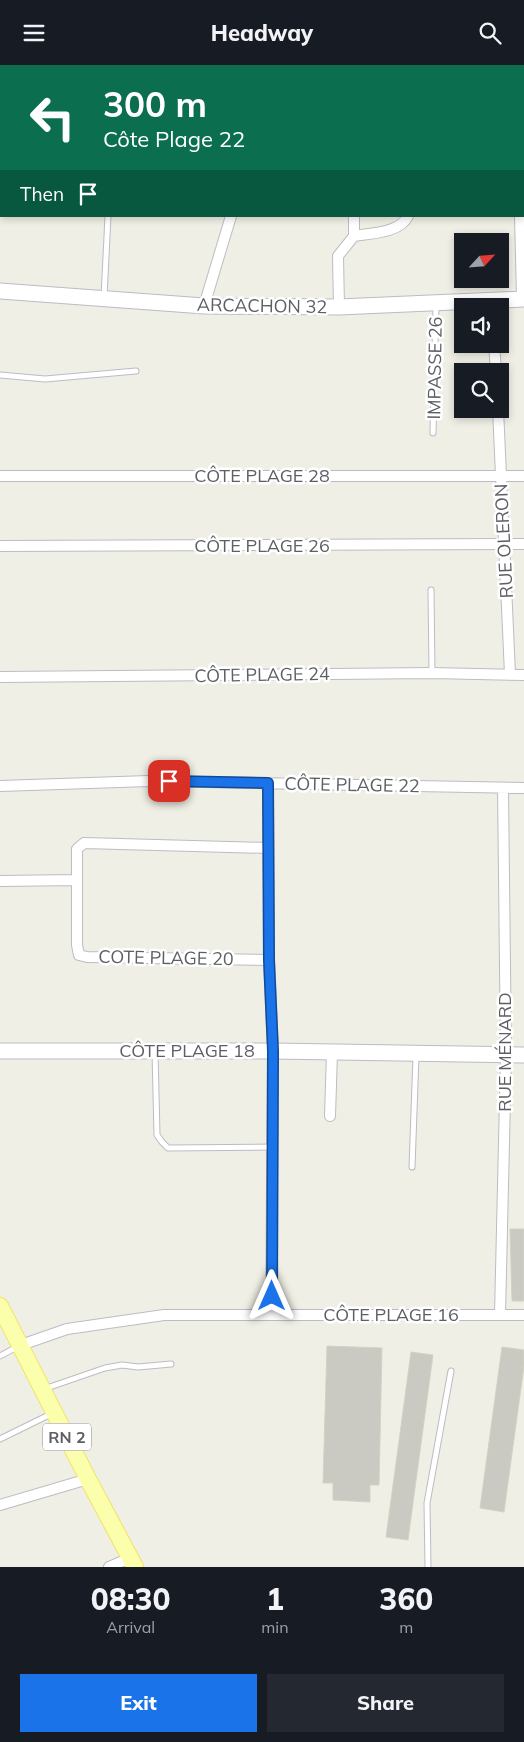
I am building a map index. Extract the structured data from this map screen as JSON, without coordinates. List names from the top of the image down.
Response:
{
  "streets": {
    "main road": ["RN 2"],
    "street": [
      "ARCACHON 32",
      "CÔTE PLAGE 28",
      "RUE OLERON",
      "CÔTE PLAGE 26",
      "CÔTE PLAGE 24",
      "CÔTE PLAGE 22",
      "COTE PLAGE 20",
      "CÔTE PLAGE 18",
      "RUE MÉNARD",
      "CÔTE PLAGE 16"
    ],
    "lane": ["IMPASSE 26"]
  },
  "crossings": [
    ["ARCACHON 32", "IMPASSE 26"],
    ["CÔTE PLAGE 28", "RUE OLERON"],
    ["RUE OLERON", "CÔTE PLAGE 26"],
    ["RUE OLERON", "CÔTE PLAGE 24"],
    ["CÔTE PLAGE 22", "RUE MÉNARD"],
    ["CÔTE PLAGE 18", "RUE MÉNARD"],
    ["RUE MÉNARD", "CÔTE PLAGE 16"],
    ["CÔTE PLAGE 16", "RN 2"]
  ],
  "north": "top right",
  "page": {
    "header": "Headway",
    "turn": ["300 m", "Côte Plage 22"],
    "then": "Then",
    "eta": [
      "08:30",
      "Arrival",
      "1",
      "min",
      "360",
      "m"
    ],
    "buttons": ["Exit", "Share"]
  }
}
